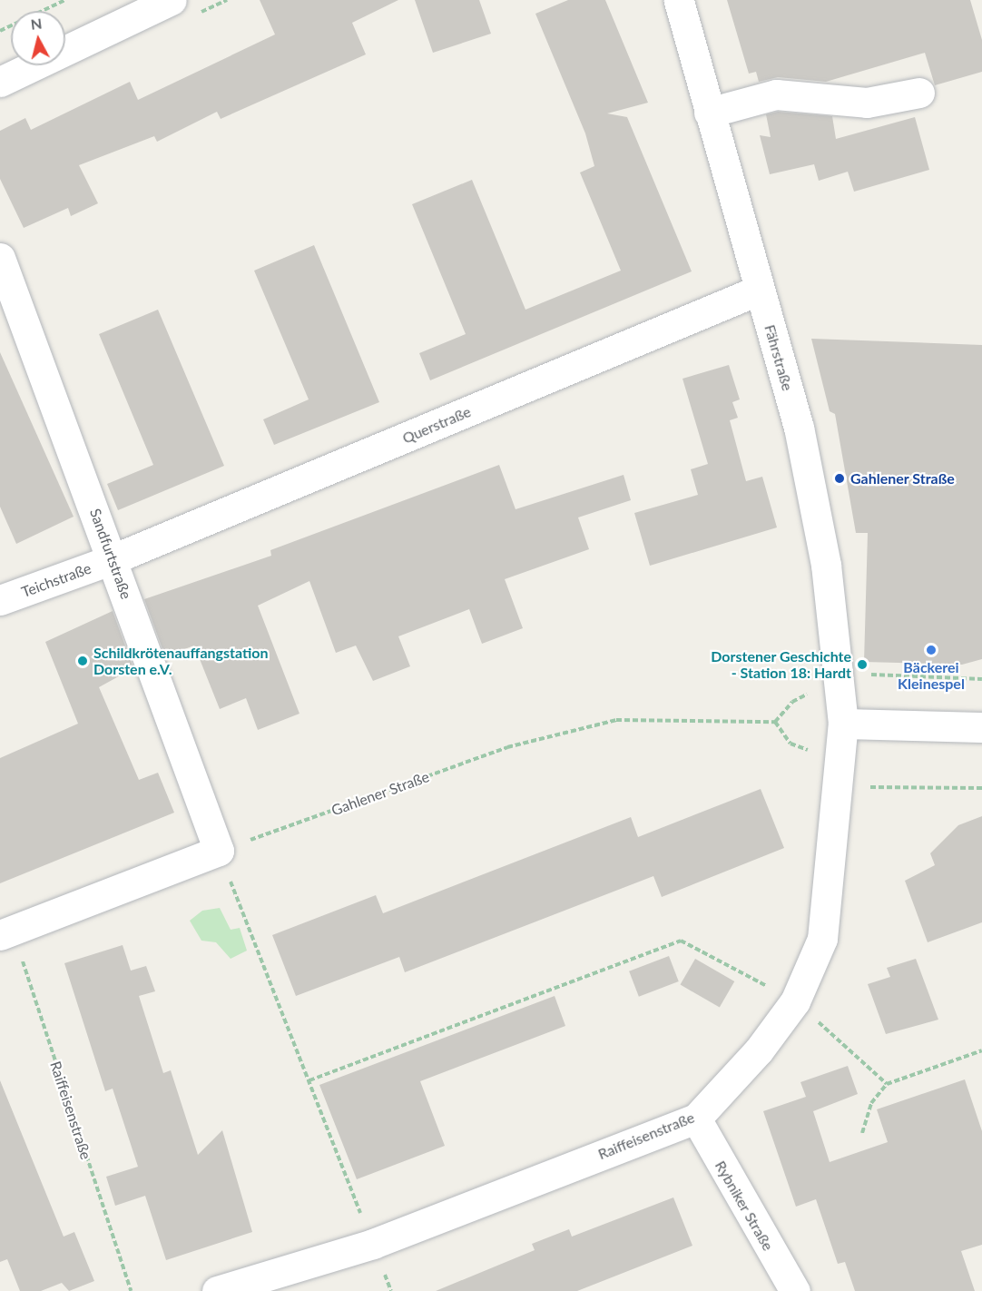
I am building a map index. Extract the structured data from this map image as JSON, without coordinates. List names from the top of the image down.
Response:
{
  "streets": {
    "street": [
      "Fährstraße",
      "Querstraße",
      "Sandfurtstraße",
      "Teichstraße",
      "Raiffeisenstraße",
      "Rybniker Straße"
    ],
    "path": ["Gahlener Straße"]
  },
  "crossings": [
    ["Fährstraße", "Querstraße"],
    ["Fährstraße", "Raiffeisenstraße"],
    ["Querstraße", "Sandfurtstraße"],
    ["Querstraße", "Teichstraße"],
    ["Sandfurtstraße", "Teichstraße"],
    ["Sandfurtstraße", "Gahlener Straße"],
    ["Raiffeisenstraße", "Rybniker Straße"]
  ],
  "places": [
    "Gahlener Straße",
    "Bäckerei Kleinespel",
    "Schildkrötenauffangstation Dorsten e.V.",
    "Dorstener Geschichte - Station 18: Hardt"
  ],
  "north": "top"
}
